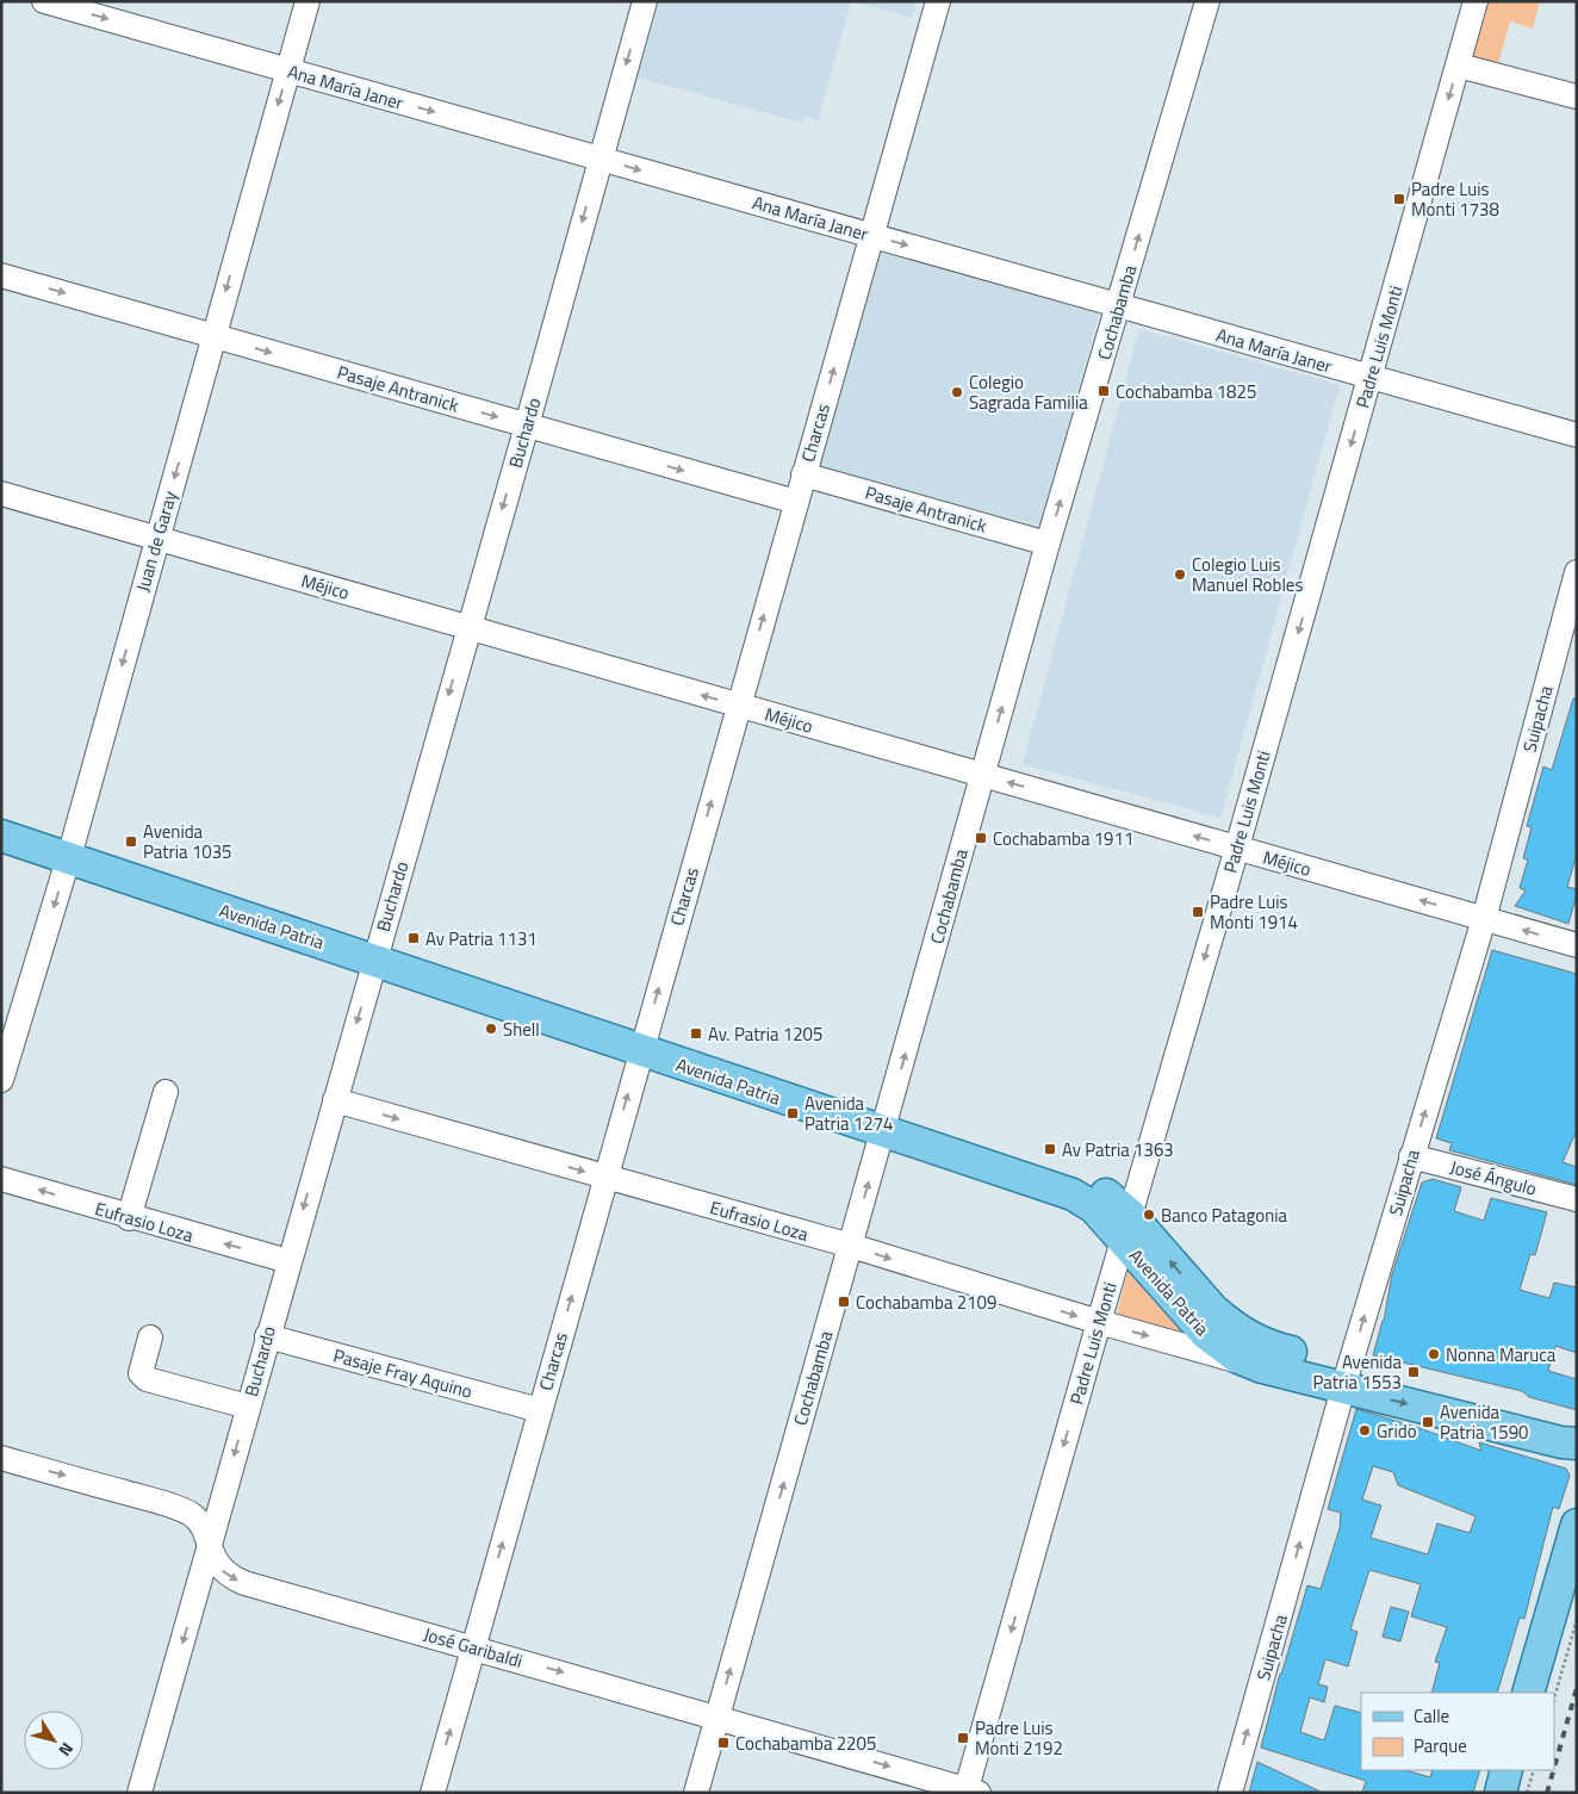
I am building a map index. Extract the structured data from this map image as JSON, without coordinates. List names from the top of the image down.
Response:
{
  "streets": {
    "main road": ["Avenida Patria"],
    "street": [
      "Ana María Janer",
      "Cochabamba",
      "Padre Luis Monti",
      "Pasaje Antranick",
      "Buchardo",
      "Charcas",
      "Juan de Garay",
      "Méjico",
      "Suipacha",
      "José Ángulo",
      "Eufrasio Loza",
      "Pasaje Fray Aquino",
      "José Garibaldi"
    ]
  },
  "crossings": [
    ["Ana María Janer", "Cochabamba"],
    ["Ana María Janer", "Padre Luis Monti"],
    ["Ana María Janer", "Buchardo"],
    ["Ana María Janer", "Charcas"],
    ["Ana María Janer", "Juan de Garay"],
    ["Cochabamba", "Pasaje Antranick"],
    ["Cochabamba", "Méjico"],
    ["Cochabamba", "Avenida Patria"],
    ["Cochabamba", "Eufrasio Loza"],
    ["Cochabamba", "José Garibaldi"],
    ["Padre Luis Monti", "Méjico"],
    ["Padre Luis Monti", "Avenida Patria"],
    ["Padre Luis Monti", "Eufrasio Loza"],
    ["Padre Luis Monti", "José Garibaldi"],
    ["Pasaje Antranick", "Buchardo"],
    ["Pasaje Antranick", "Charcas"],
    ["Pasaje Antranick", "Juan de Garay"],
    ["Buchardo", "Méjico"],
    ["Buchardo", "Avenida Patria"],
    ["Buchardo", "Eufrasio Loza"],
    ["Buchardo", "Pasaje Fray Aquino"],
    ["Buchardo", "José Garibaldi"],
    ["Charcas", "Méjico"],
    ["Charcas", "Avenida Patria"],
    ["Charcas", "Eufrasio Loza"],
    ["Charcas", "Pasaje Fray Aquino"],
    ["Charcas", "José Garibaldi"],
    ["Juan de Garay", "Méjico"],
    ["Juan de Garay", "Avenida Patria"],
    ["Méjico", "Suipacha"],
    ["Suipacha", "Avenida Patria"],
    ["Suipacha", "José Ángulo"],
    ["Avenida Patria", "Eufrasio Loza"]
  ],
  "one_way": [
    "Ana María Janer",
    "Cochabamba",
    "Padre Luis Monti",
    "Pasaje Antranick",
    "Buchardo",
    "Charcas",
    "Juan de Garay",
    "Méjico",
    "Suipacha",
    "José Garibaldi"
  ],
  "places": {
    "transit": [
      "Padre Luis Monti 1738",
      "Cochabamba 1825",
      "Cochabamba 1911",
      "Avenida Patria 1035",
      "Padre Luis Monti 1914",
      "Av Patria 1131",
      "Av. Patria 1205",
      "Avenida Patria 1274",
      "Av Patria 1363",
      "Cochabamba 2109",
      "Avenida Patria 1553",
      "Avenida Patria 1590",
      "Padre Luis Monti 2192",
      "Cochabamba 2205"
    ],
    "other": [
      "Colegio Sagrada Familia",
      "Colegio Luis Manuel Robles",
      "Shell",
      "Banco Patagonia",
      "Nonna Maruca",
      "Grido"
    ]
  },
  "legend": ["Calle", "Parque"],
  "north": "bottom right"
}
